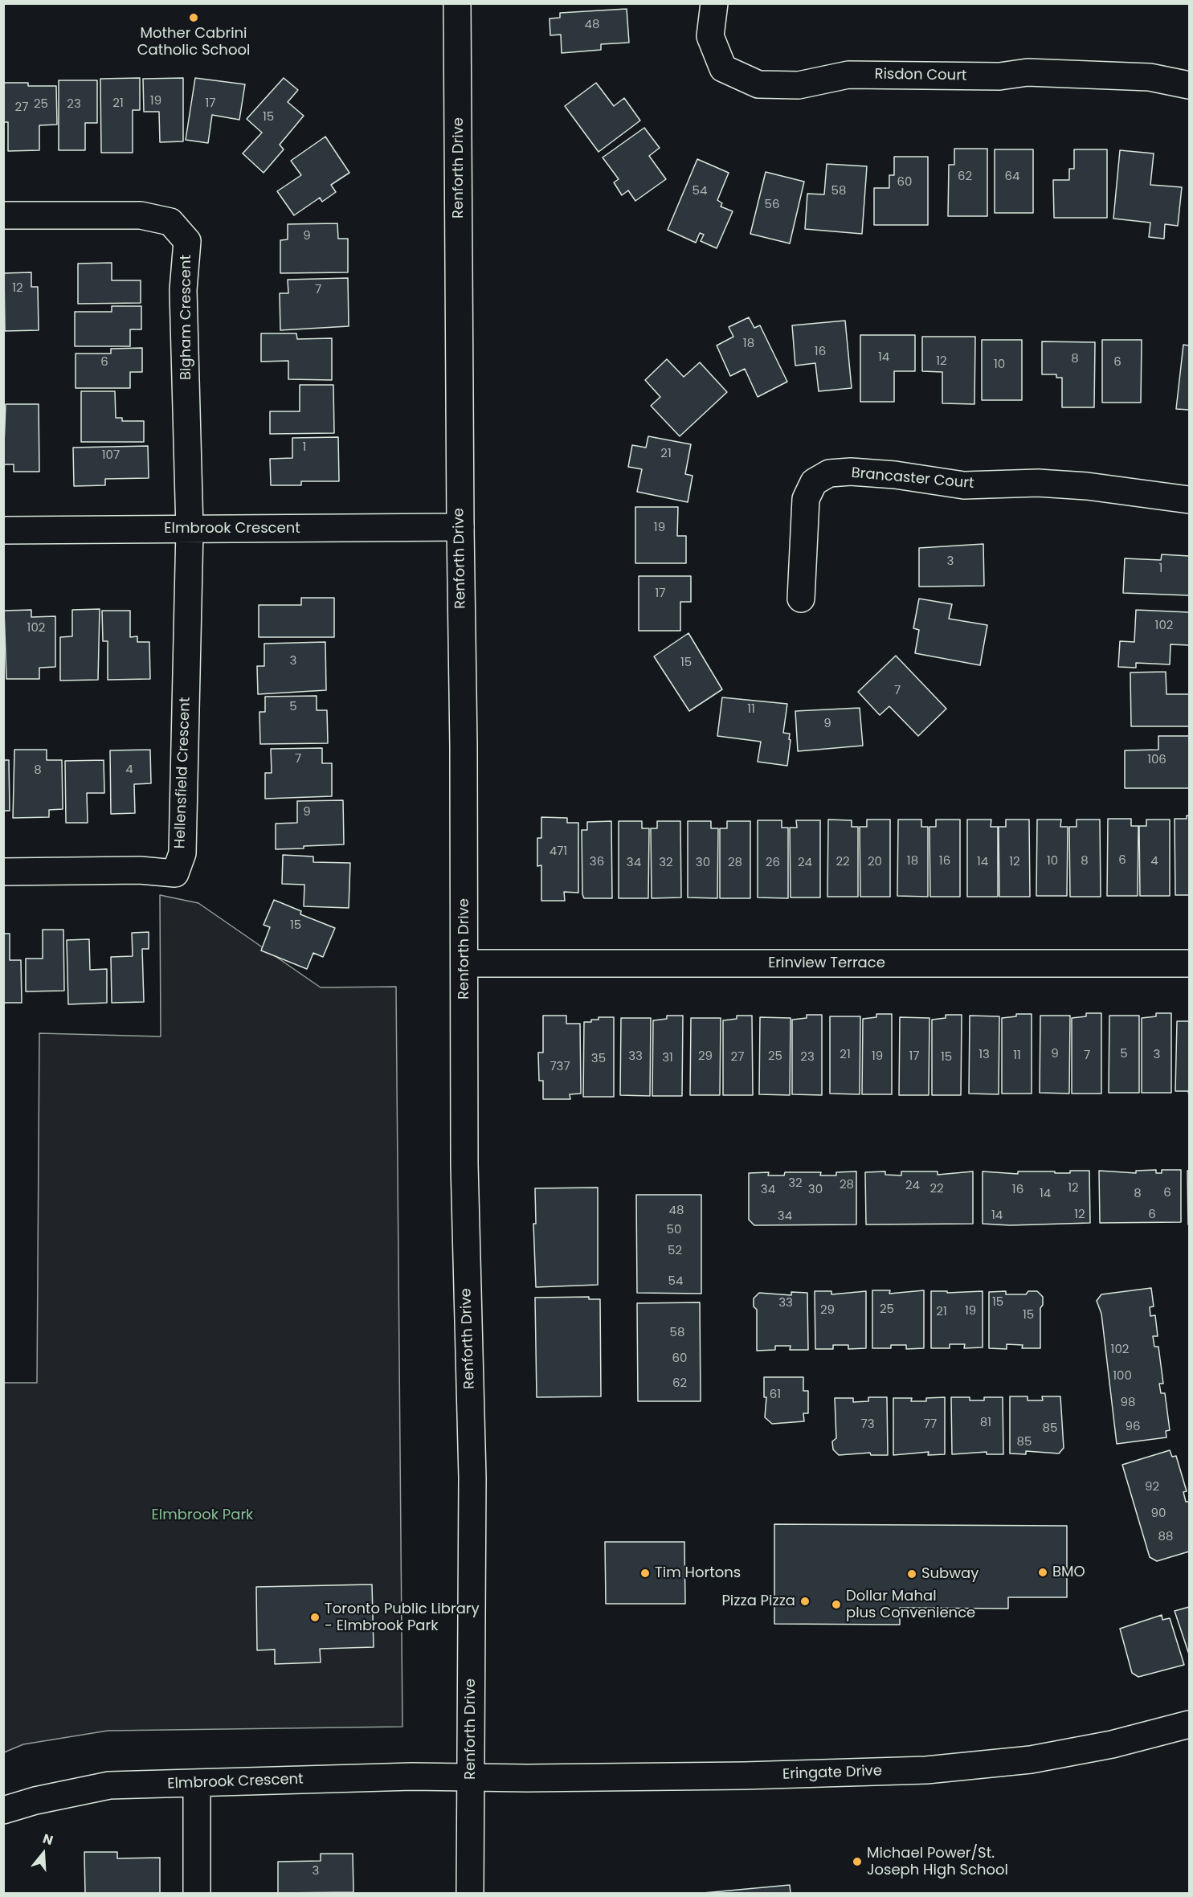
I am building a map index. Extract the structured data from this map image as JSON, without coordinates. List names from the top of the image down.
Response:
{
  "streets": {
    "street": [
      "Risdon Court",
      "Renforth Drive",
      "Bigham Crescent",
      "Brancaster Court",
      "Elmbrook Crescent",
      "Hellensfield Crescent",
      "Erinview Terrace",
      "Eringate Drive"
    ]
  },
  "crossings": [
    ["Renforth Drive", "Elmbrook Crescent"],
    ["Renforth Drive", "Erinview Terrace"],
    ["Renforth Drive", "Eringate Drive"],
    ["Bigham Crescent", "Elmbrook Crescent"],
    ["Bigham Crescent", "Hellensfield Crescent"],
    ["Elmbrook Crescent", "Hellensfield Crescent"],
    ["Elmbrook Crescent", "Eringate Drive"]
  ],
  "parks": ["Elmbrook Park"],
  "places": [
    "Mother Cabrini Catholic School",
    "BMO",
    "Tim Hortons",
    "Subway",
    "Pizza Pizza",
    "Dollar Mahal plus Convenience",
    "Toronto Public Library - Elmbrook Park",
    "Michael Power/St. Joseph High School"
  ],
  "house_numbers": [
    "48",
    "19",
    "21",
    "17",
    "25",
    "23",
    "27",
    "15",
    "62",
    "64",
    "60",
    "54",
    "58",
    "56",
    "9",
    "12",
    "7",
    "18",
    "16",
    "14",
    "8",
    "12",
    "6",
    "6",
    "10",
    "1",
    "21",
    "107",
    "19",
    "3",
    "1",
    "17",
    "102",
    "102",
    "3",
    "15",
    "7",
    "5",
    "11",
    "9",
    "7",
    "106",
    "4",
    "8",
    "9",
    "471",
    "6",
    "18",
    "16",
    "10",
    "8",
    "4",
    "36",
    "22",
    "20",
    "14",
    "12",
    "34",
    "32",
    "30",
    "28",
    "26",
    "24",
    "15",
    "9",
    "5",
    "21",
    "13",
    "3",
    "11",
    "7",
    "33",
    "29",
    "25",
    "19",
    "17",
    "27",
    "23",
    "15",
    "31",
    "35",
    "737",
    "32",
    "28",
    "24",
    "12",
    "22",
    "34",
    "30",
    "16",
    "6",
    "14",
    "8",
    "48",
    "12",
    "6",
    "14",
    "34",
    "50",
    "52",
    "54",
    "15",
    "33",
    "25",
    "29",
    "19",
    "21",
    "15",
    "58",
    "102",
    "60",
    "100",
    "62",
    "61",
    "98",
    "81",
    "73",
    "77",
    "96",
    "85",
    "85",
    "92",
    "90",
    "88",
    "3"
  ],
  "north": "top"
}
